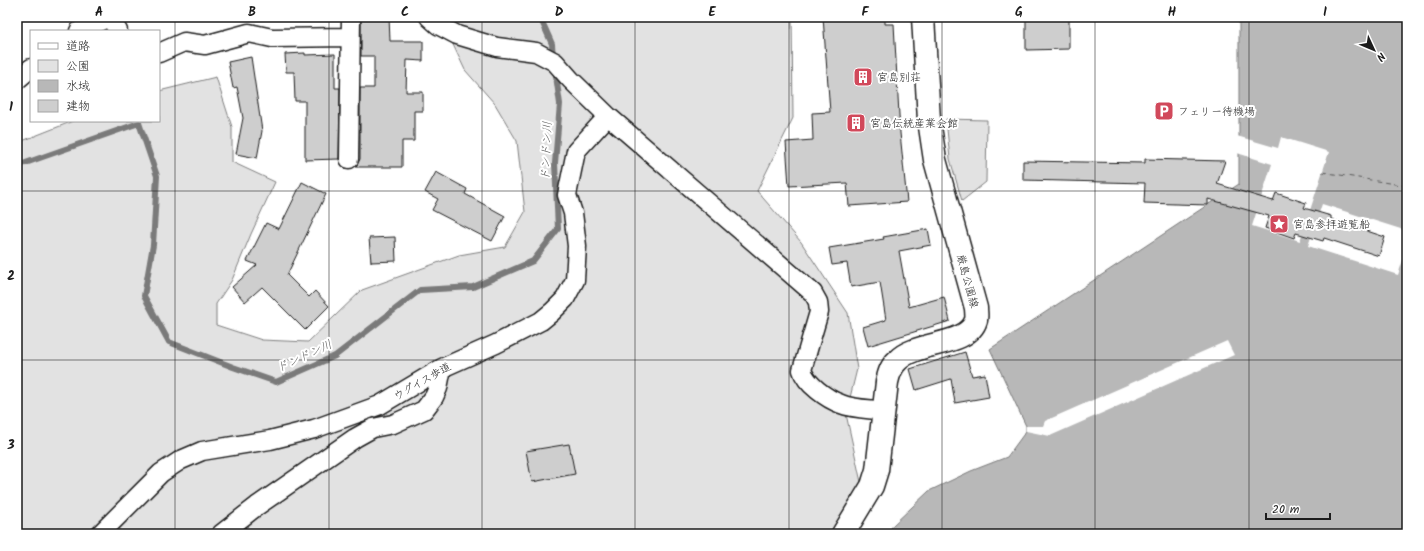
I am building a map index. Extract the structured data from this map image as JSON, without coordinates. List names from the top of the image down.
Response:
{
  "streets": {
    "main road": ["厳島公園線"],
    "street": ["ウグイス歩道"]
  },
  "water": ["ドンドン川"],
  "places": {
    "building": ["宮島別荘", "宮島伝統産業会館"],
    "parking": ["フェリー待機場"],
    "place": ["宮島参拝遊覧船"]
  },
  "legend": [
    "道路",
    "公園",
    "水域",
    "建物"
  ],
  "scale_bar": "20 m",
  "north": "bottom right",
  "grid": {
    "columns": [
      "A",
      "B",
      "C",
      "D",
      "E",
      "F",
      "G",
      "H",
      "I"
    ],
    "rows": ["1", "2", "3"]
  }
}
